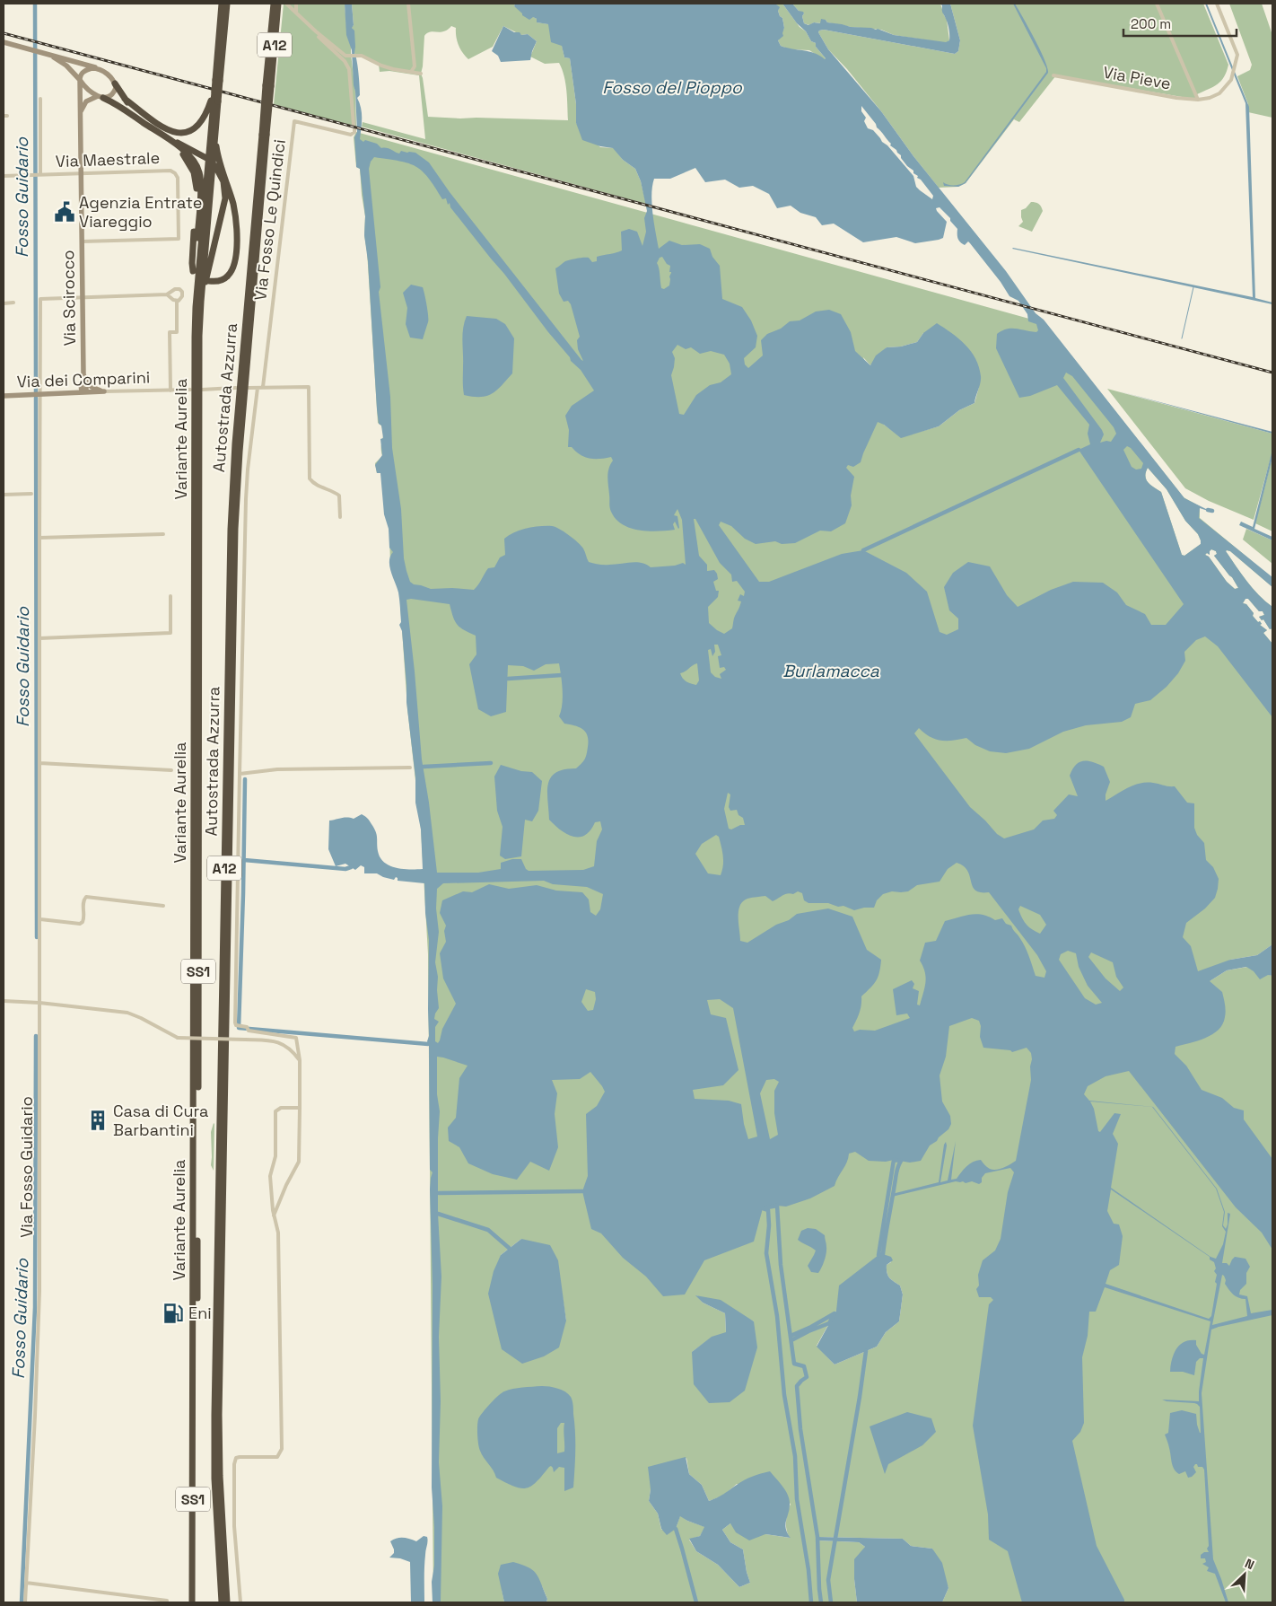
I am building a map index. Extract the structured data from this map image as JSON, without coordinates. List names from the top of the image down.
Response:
{
  "streets": {
    "highway": [
      "A12",
      "Autostrada Azzurra",
      "Variante Aurelia",
      "SS1"
    ],
    "street": [
      "Via Pieve",
      "Via Maestrale",
      "Via Fosso Le Quindici",
      "Via Scirocco",
      "Via dei Comparini",
      "Via Fosso Guidario"
    ]
  },
  "crossings": [
    ["Via Maestrale", "Via Scirocco"],
    ["Via Scirocco", "Via dei Comparini"],
    ["Via Scirocco", "Via Fosso Guidario"],
    ["Via dei Comparini", "Via Fosso Guidario"]
  ],
  "water": ["Fosso del Pioppo", "Fosso Guidario", "Burlamacca"],
  "places": {
    "public building": ["Agenzia Entrate Viareggio"],
    "building": ["Casa di Cura Barbantini"],
    "fuel station": ["Eni"]
  },
  "scale_bar": "200 m",
  "north": "top right"
}
